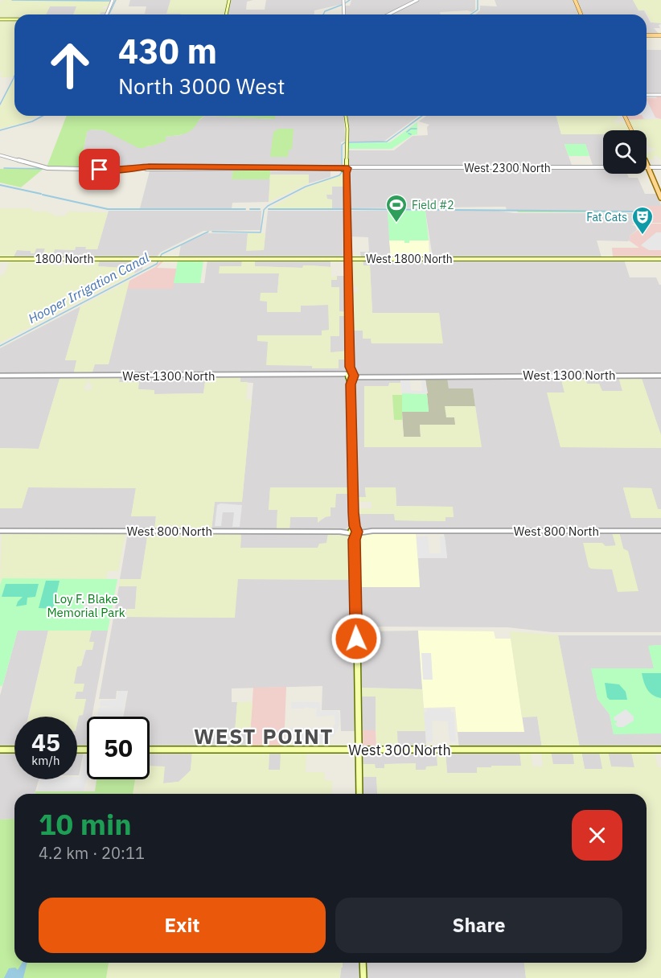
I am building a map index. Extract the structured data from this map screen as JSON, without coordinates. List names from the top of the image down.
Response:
{
  "streets": {
    "main road": ["1800 North", "West 1800 North", "West 300 North"],
    "street": ["West 2300 North", "West 1300 North", "West 800 North"]
  },
  "crossings": [
    ["1800 North", "West 1800 North"]
  ],
  "districts": ["WEST POINT"],
  "water": ["Hooper Irrigation Canal"],
  "parks": ["Loy F. Blake Memorial Park"],
  "places": {
    "sports": ["Field #2"],
    "theatre": ["Fat Cats"]
  },
  "page": {
    "turn": ["430 m", "North 3000 West"],
    "speed": "45 km/h",
    "limit": "50",
    "heading": ["10 min", "4.2 km · 20:11"],
    "buttons": ["Exit", "Share"]
  }
}
